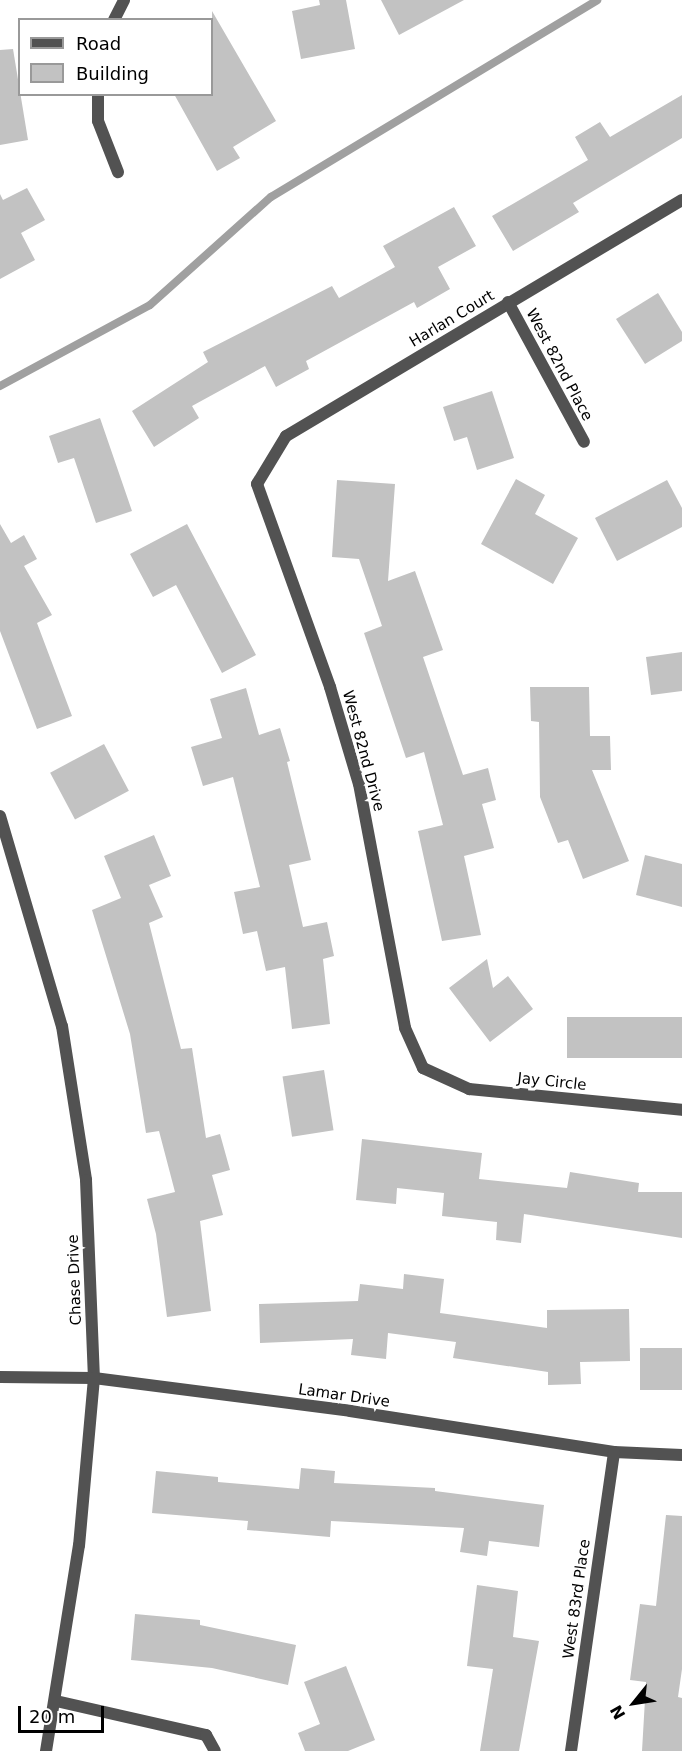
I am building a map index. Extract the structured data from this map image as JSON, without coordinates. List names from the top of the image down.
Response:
{
  "streets": {
    "street": [
      "Harlan Court",
      "West 82nd Place",
      "West 82nd Drive",
      "Jay Circle",
      "Chase Drive",
      "Lamar Drive",
      "West 83rd Place"
    ]
  },
  "crossings": [
    ["Harlan Court", "West 82nd Place"],
    ["Harlan Court", "West 82nd Drive"],
    ["West 82nd Drive", "Jay Circle"],
    ["Chase Drive", "Lamar Drive"],
    ["Lamar Drive", "West 83rd Place"]
  ],
  "legend": ["Road", "Building"],
  "scale_bar": "20 m",
  "north": "bottom left"
}
